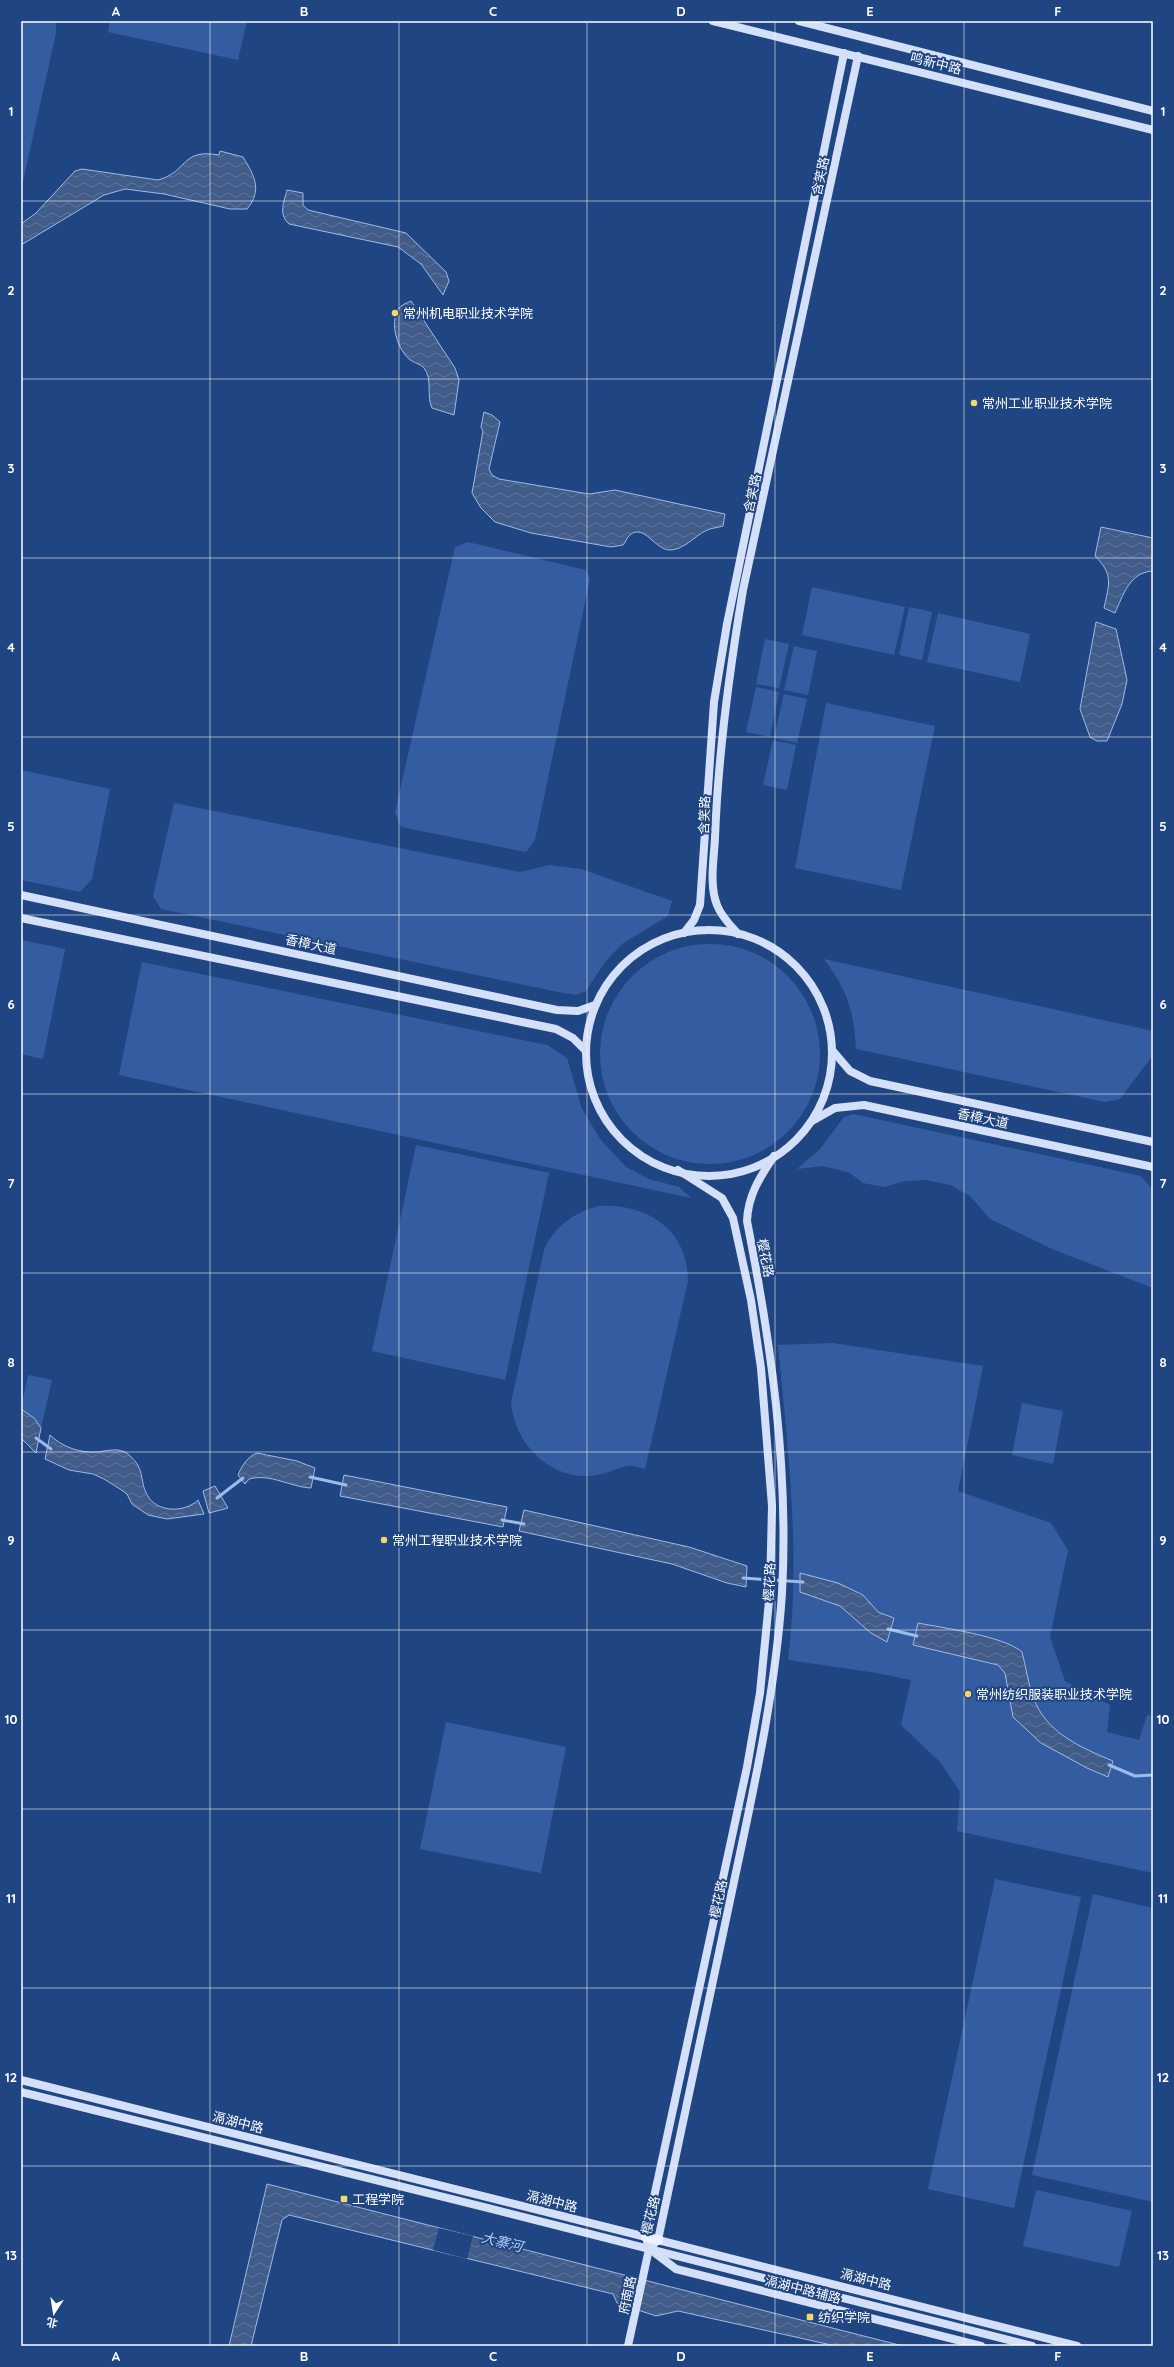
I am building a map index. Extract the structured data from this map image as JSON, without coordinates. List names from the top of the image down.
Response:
{
  "streets": {
    "main road": ["滆湖中路"],
    "street": [
      "鸣新中路",
      "含笑路",
      "香樟大道",
      "樱花路",
      "滆湖中路辅路",
      "府南路"
    ]
  },
  "crossings": [
    ["鸣新中路", "含笑路"],
    ["樱花路", "滆湖中路"],
    ["樱花路", "滆湖中路辅路"],
    ["樱花路", "府南路"],
    ["滆湖中路", "滆湖中路辅路"],
    ["滆湖中路", "府南路"],
    ["滆湖中路辅路", "府南路"]
  ],
  "water": ["大寨河"],
  "places": {
    "other": [
      "常州机电职业技术学院",
      "常州工业职业技术学院",
      "常州工程职业技术学院",
      "常州纺织服装职业技术学院"
    ],
    "transit": ["工程学院", "纺织学院"]
  },
  "north": "bottom",
  "grid": {
    "columns": [
      "A",
      "B",
      "C",
      "D",
      "E",
      "F"
    ],
    "rows": [
      "1",
      "2",
      "3",
      "4",
      "5",
      "6",
      "7",
      "8",
      "9",
      "10",
      "11",
      "12",
      "13"
    ]
  }
}
